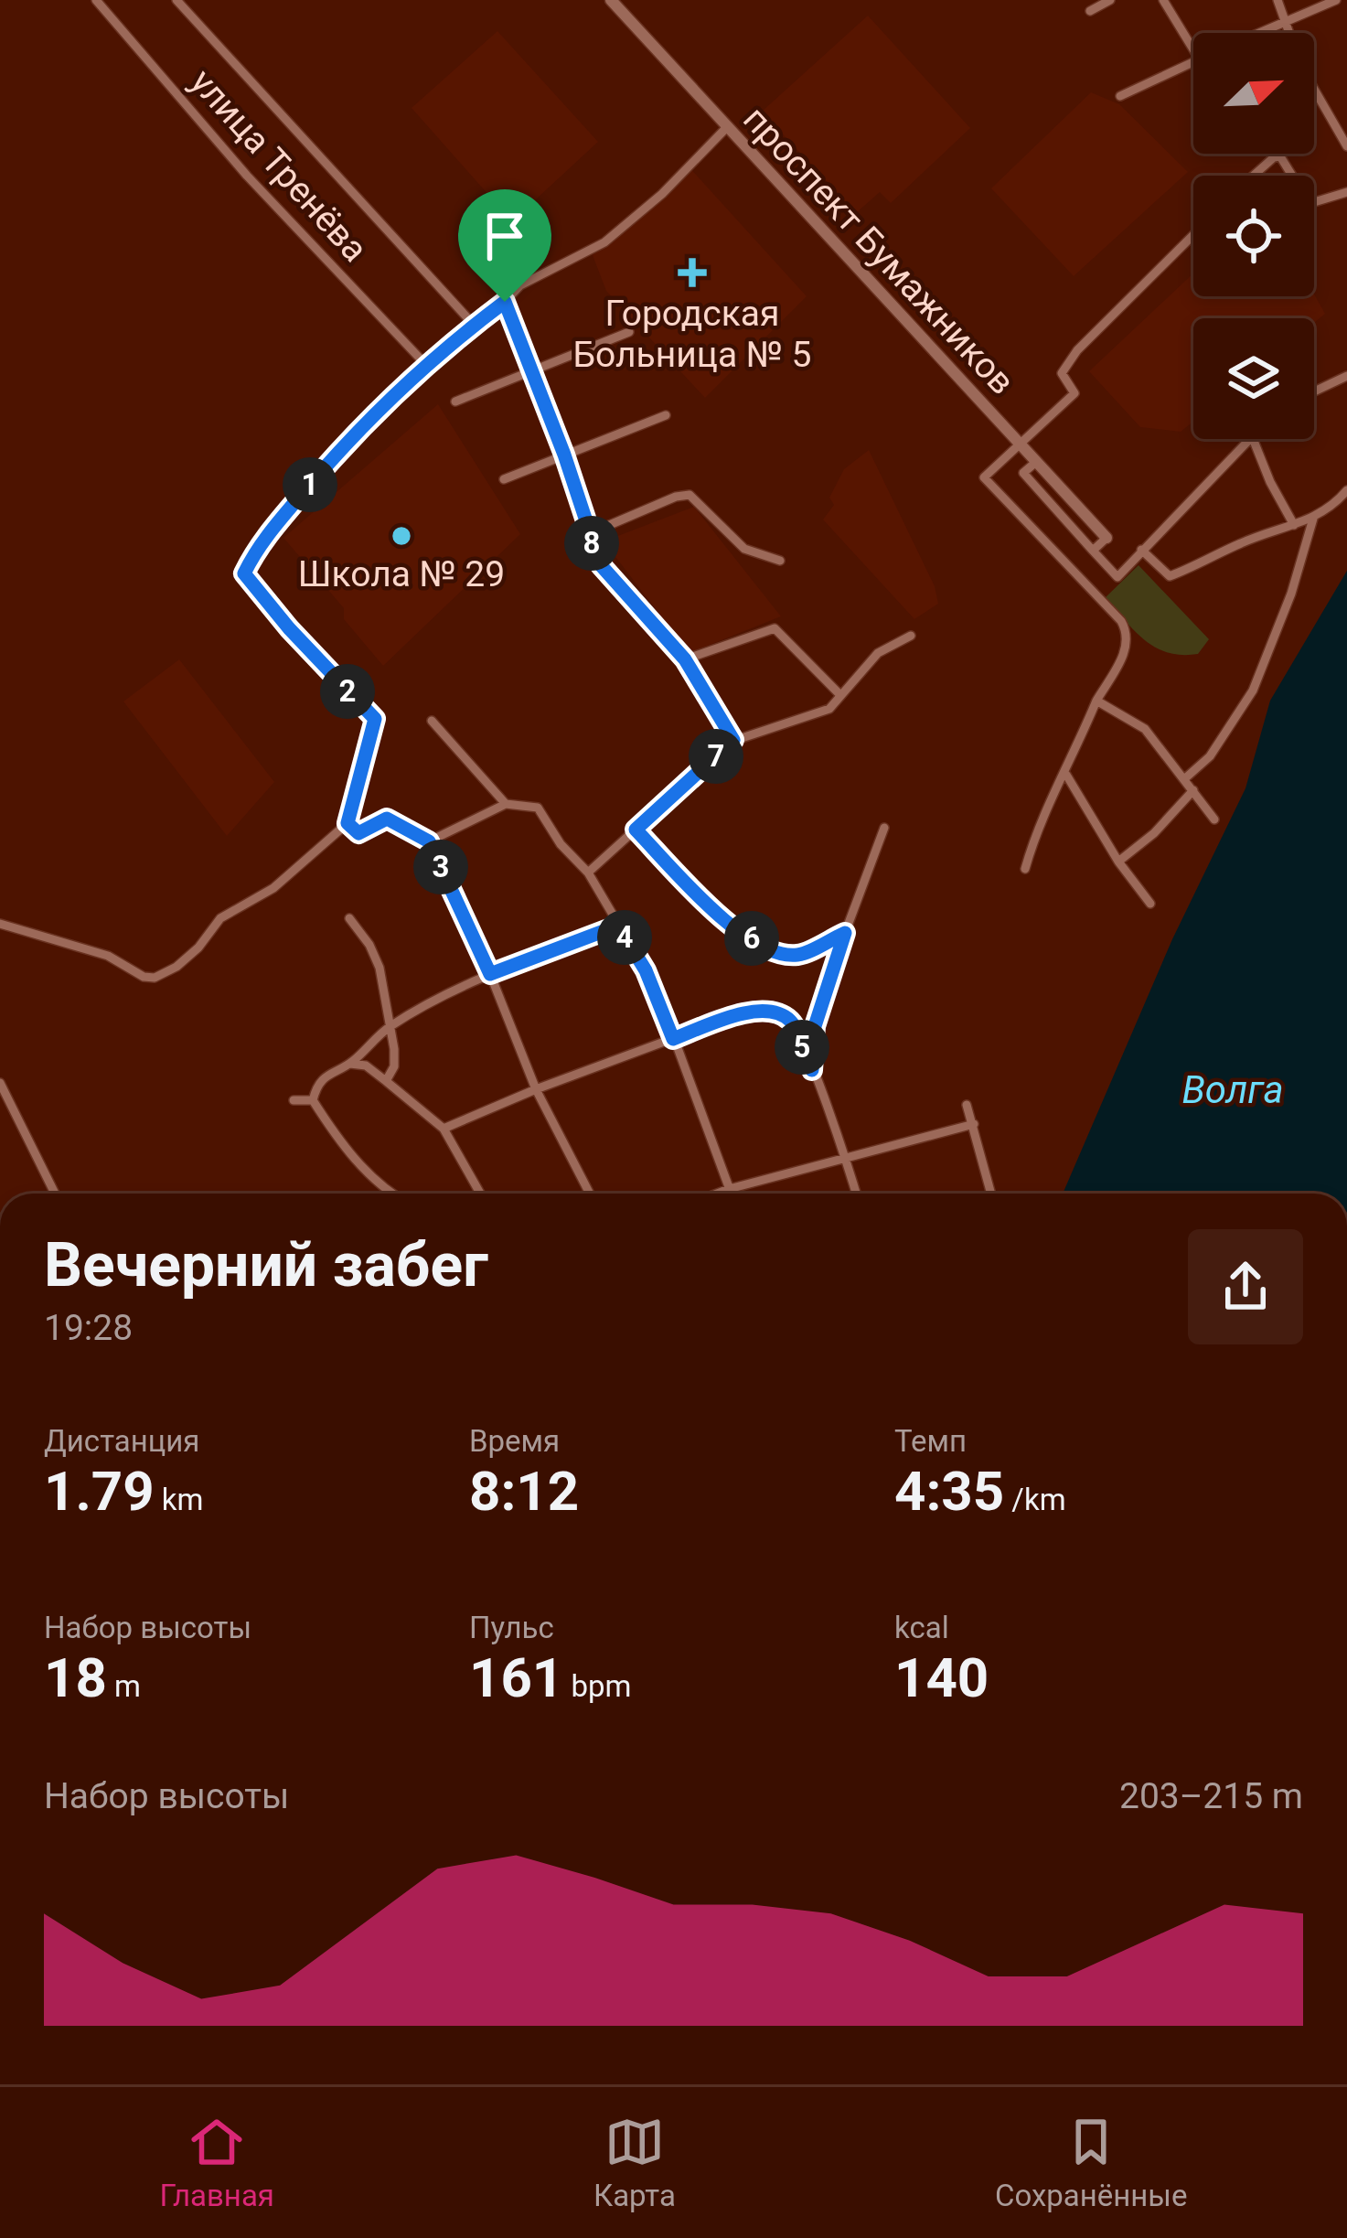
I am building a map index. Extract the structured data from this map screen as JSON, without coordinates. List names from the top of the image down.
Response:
{
  "streets": {
    "street": ["улица Тренёва", "проспект Бумажников"]
  },
  "water": ["Волга"],
  "places": {
    "health": ["Городская Больница № 5"],
    "other": ["Школа № 29"]
  },
  "north": "top right",
  "page": {
    "pins": [
      "1",
      "8",
      "2",
      "7",
      "3",
      "4",
      "6",
      "5"
    ],
    "heading": ["Вечерний забег", "19:28"],
    "stats": [
      ["Дистанция", "1.79 km"],
      ["Время", "8:12"],
      ["Темп", "4:35 /km"],
      ["Набор высоты", "18 m"],
      ["Пульс", "161 bpm"],
      ["kcal", "140"]
    ],
    "chart": ["Набор высоты", "203–215 m"],
    "tabs": ["Главная", "Карта", "Сохранённые"]
  }
}
